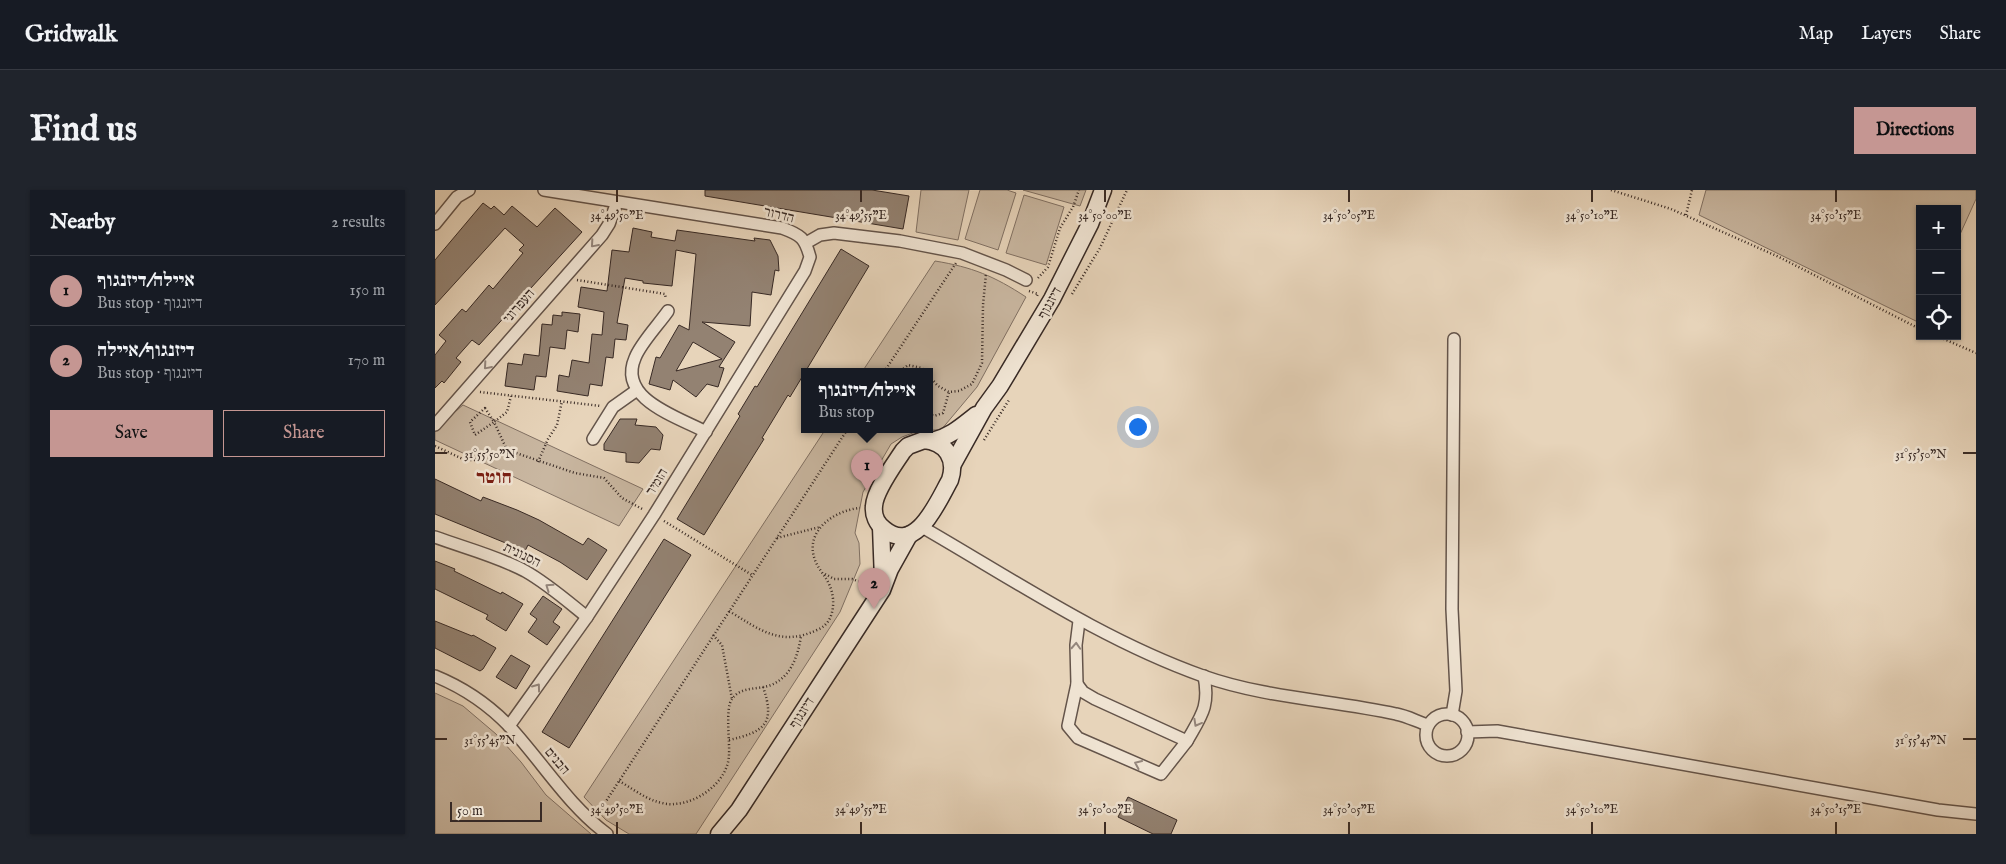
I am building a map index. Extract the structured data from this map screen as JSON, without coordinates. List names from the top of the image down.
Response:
{
  "streets": {
    "street": [
      "הדרור",
      "דיזנגוף",
      "העפרוני",
      "הזמיר",
      "הסנונית",
      "הבנים"
    ]
  },
  "crossings": [
    ["הדרור", "העפרוני"],
    ["הדרור", "הזמיר"],
    ["הזמיר", "הסנונית"],
    ["הזמיר", "הבנים"]
  ],
  "one_way": ["העפרוני", "הסנונית"],
  "districts": ["חוטר"],
  "scale_bar": "50 m",
  "page": {
    "header": "Gridwalk",
    "nav": ["Map", "Layers", "Share"],
    "buttons": [
      "Directions",
      ["Save", "Share"]
    ],
    "title": "Find us",
    "heading": ["Nearby", "2 results"],
    "map_buttons": ["+", "−"],
    "list": [
      {
        "mark": "1",
        "name": "איילה/דיזנגוף",
        "note": "Bus stop · דיזנגוף",
        "value": "150 m"
      },
      {
        "mark": "2",
        "name": "דיזנגוף/איילה",
        "note": "Bus stop · דיזנגוף",
        "value": "170 m"
      }
    ],
    "popup": ["איילה/דיזנגוף", "Bus stop"],
    "pins": ["1", "2"],
    "scale": "50 m"
  },
  "coordinates": [
    "34°49'50\"E",
    "34°49'55\"E",
    "34°50'00\"E",
    "34°50'05\"E",
    "34°50'10\"E",
    "34°50'15\"E",
    "31°55'50\"N",
    "31°55'45\"N"
  ]
}
